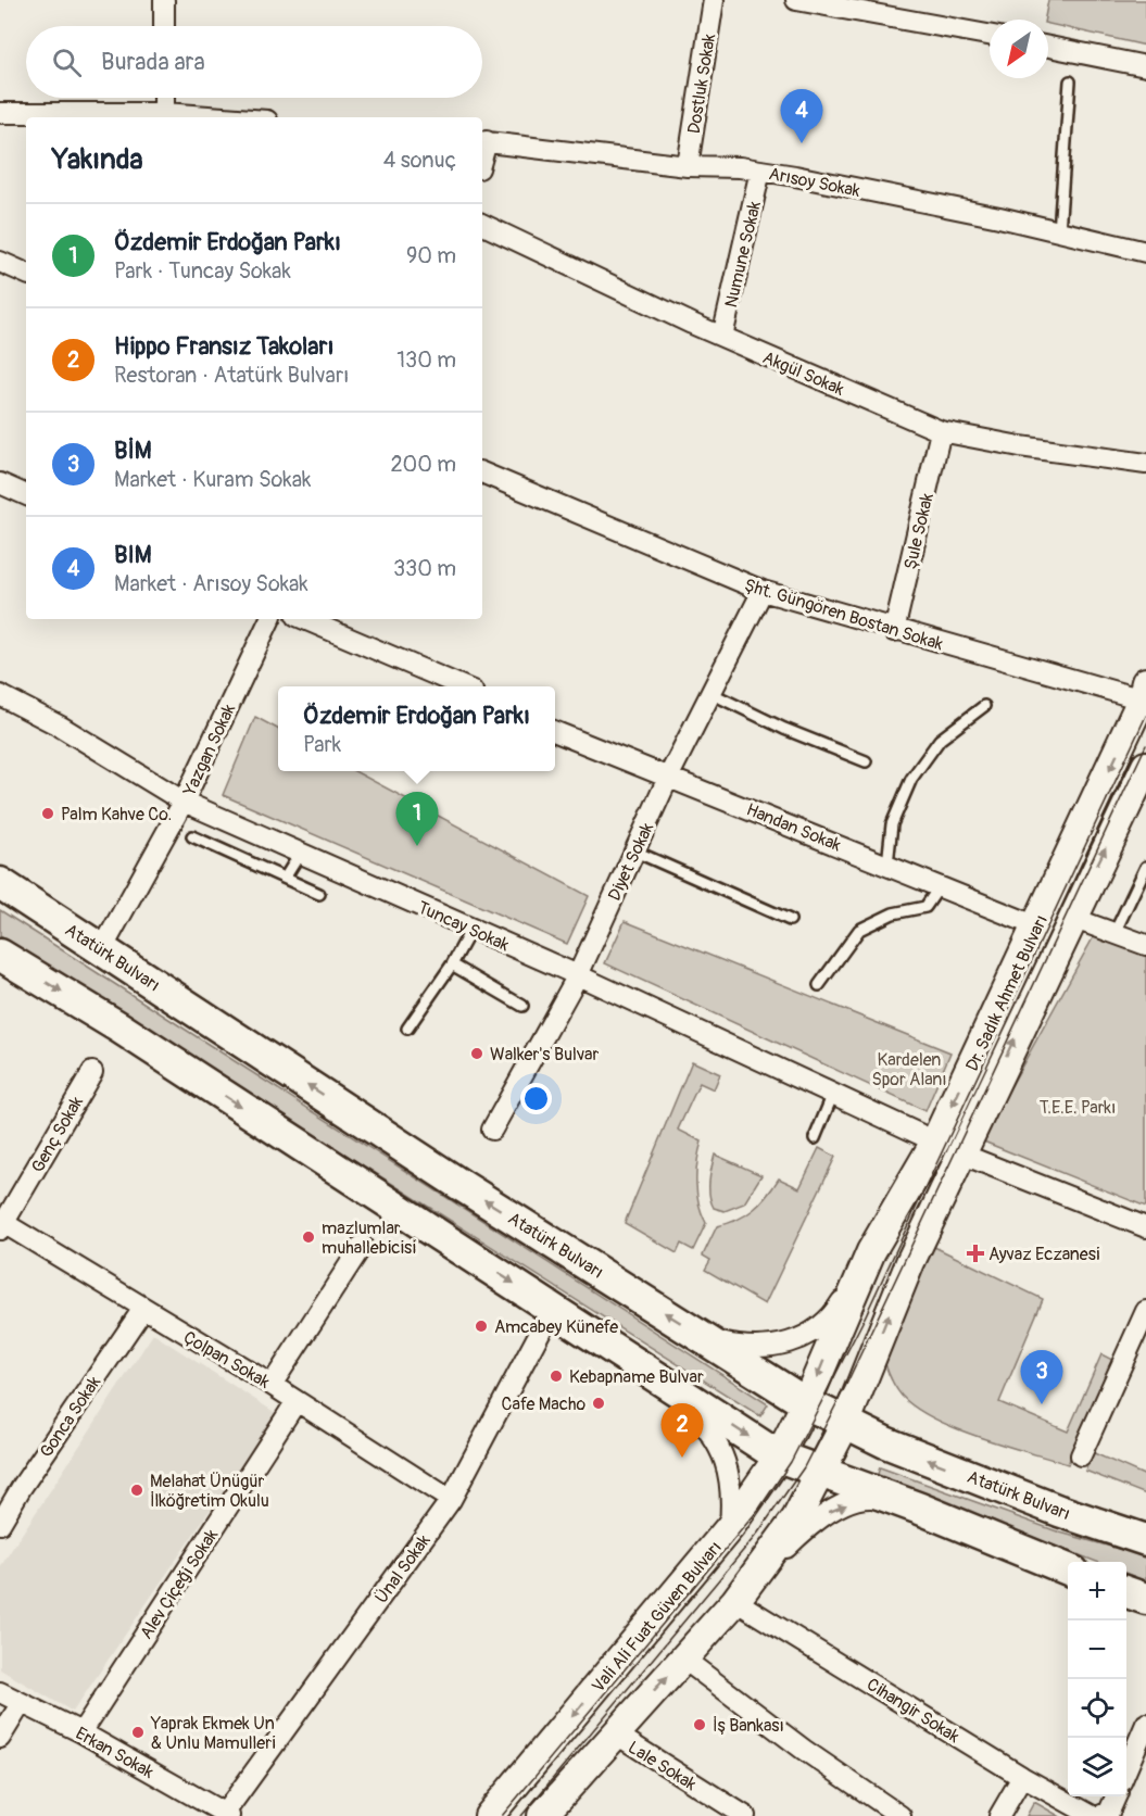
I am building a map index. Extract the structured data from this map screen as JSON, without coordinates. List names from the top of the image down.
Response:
{
  "streets": {
    "main road": ["Atatürk Bulvarı", "Dr. Sadık Ahmet Bulvarı", "Vali Ali Fuat Güven Bulvarı"],
    "street": [
      "Dostluk Sokak",
      "Arısoy Sokak",
      "Numune Sokak",
      "Akgül Sokak",
      "Şule Sokak",
      "Şht. Güngören Bostan Sokak",
      "Yazgan Sokak",
      "Handan Sokak",
      "Diyet Sokak",
      "Tuncay Sokak",
      "Genç Sokak",
      "Çolpan Sokak",
      "Gonca Sokak",
      "Ünal Sokak",
      "Alev Çiçeği Sokak",
      "Cihangir Sokak",
      "Erkan Sokak",
      "Lale Sokak"
    ]
  },
  "crossings": [
    ["Dostluk Sokak", "Arısoy Sokak"],
    ["Arısoy Sokak", "Numune Sokak"],
    ["Numune Sokak", "Akgül Sokak"],
    ["Akgül Sokak", "Şule Sokak"],
    ["Şule Sokak", "Şht. Güngören Bostan Sokak"],
    ["Şht. Güngören Bostan Sokak", "Diyet Sokak"],
    ["Şht. Güngören Bostan Sokak", "Dr. Sadık Ahmet Bulvarı"],
    ["Yazgan Sokak", "Tuncay Sokak"],
    ["Yazgan Sokak", "Atatürk Bulvarı"],
    ["Handan Sokak", "Diyet Sokak"],
    ["Handan Sokak", "Dr. Sadık Ahmet Bulvarı"],
    ["Diyet Sokak", "Tuncay Sokak"],
    ["Tuncay Sokak", "Dr. Sadık Ahmet Bulvarı"],
    ["Atatürk Bulvarı", "Dr. Sadık Ahmet Bulvarı"],
    ["Atatürk Bulvarı", "Vali Ali Fuat Güven Bulvarı"],
    ["Dr. Sadık Ahmet Bulvarı", "Vali Ali Fuat Güven Bulvarı"],
    ["Genç Sokak", "Çolpan Sokak"],
    ["Çolpan Sokak", "Gonca Sokak"],
    ["Çolpan Sokak", "Ünal Sokak"],
    ["Çolpan Sokak", "Alev Çiçeği Sokak"],
    ["Ünal Sokak", "Erkan Sokak"],
    ["Alev Çiçeği Sokak", "Erkan Sokak"]
  ],
  "parks": ["Kardelen Spor Alanı", "T.E.E. Parkı"],
  "places": {
    "other": [
      "Palm Kahve Co.",
      "Walker's Bulvar",
      "mazlumlar muhallebicisi",
      "Amcabey Künefe",
      "Kebapname Bulvar",
      "Cafe Macho",
      "Melahat Ünügür İlköğretim Okulu",
      "İş Bankası",
      "Yaprak Ekmek Un & Unlu Mamulleri"
    ],
    "health": ["Ayvaz Eczanesi"]
  },
  "north": "bottom left",
  "page": {
    "search": "Burada ara",
    "pins": [
      "4",
      "1",
      "3",
      "2"
    ],
    "heading": ["Yakında", "4 sonuç"],
    "list": [
      {
        "mark": "1",
        "name": "Özdemir Erdoğan Parkı",
        "note": "Park · Tuncay Sokak",
        "value": "90 m"
      },
      {
        "mark": "2",
        "name": "Hippo Fransız Takoları",
        "note": "Restoran · Atatürk Bulvarı",
        "value": "130 m"
      },
      {
        "mark": "3",
        "name": "BİM",
        "note": "Market · Kuram Sokak",
        "value": "200 m"
      },
      {
        "mark": "4",
        "name": "BIM",
        "note": "Market · Arısoy Sokak",
        "value": "330 m"
      }
    ],
    "popup": ["Özdemir Erdoğan Parkı", "Park"],
    "map_buttons": ["+", "−"]
  }
}
